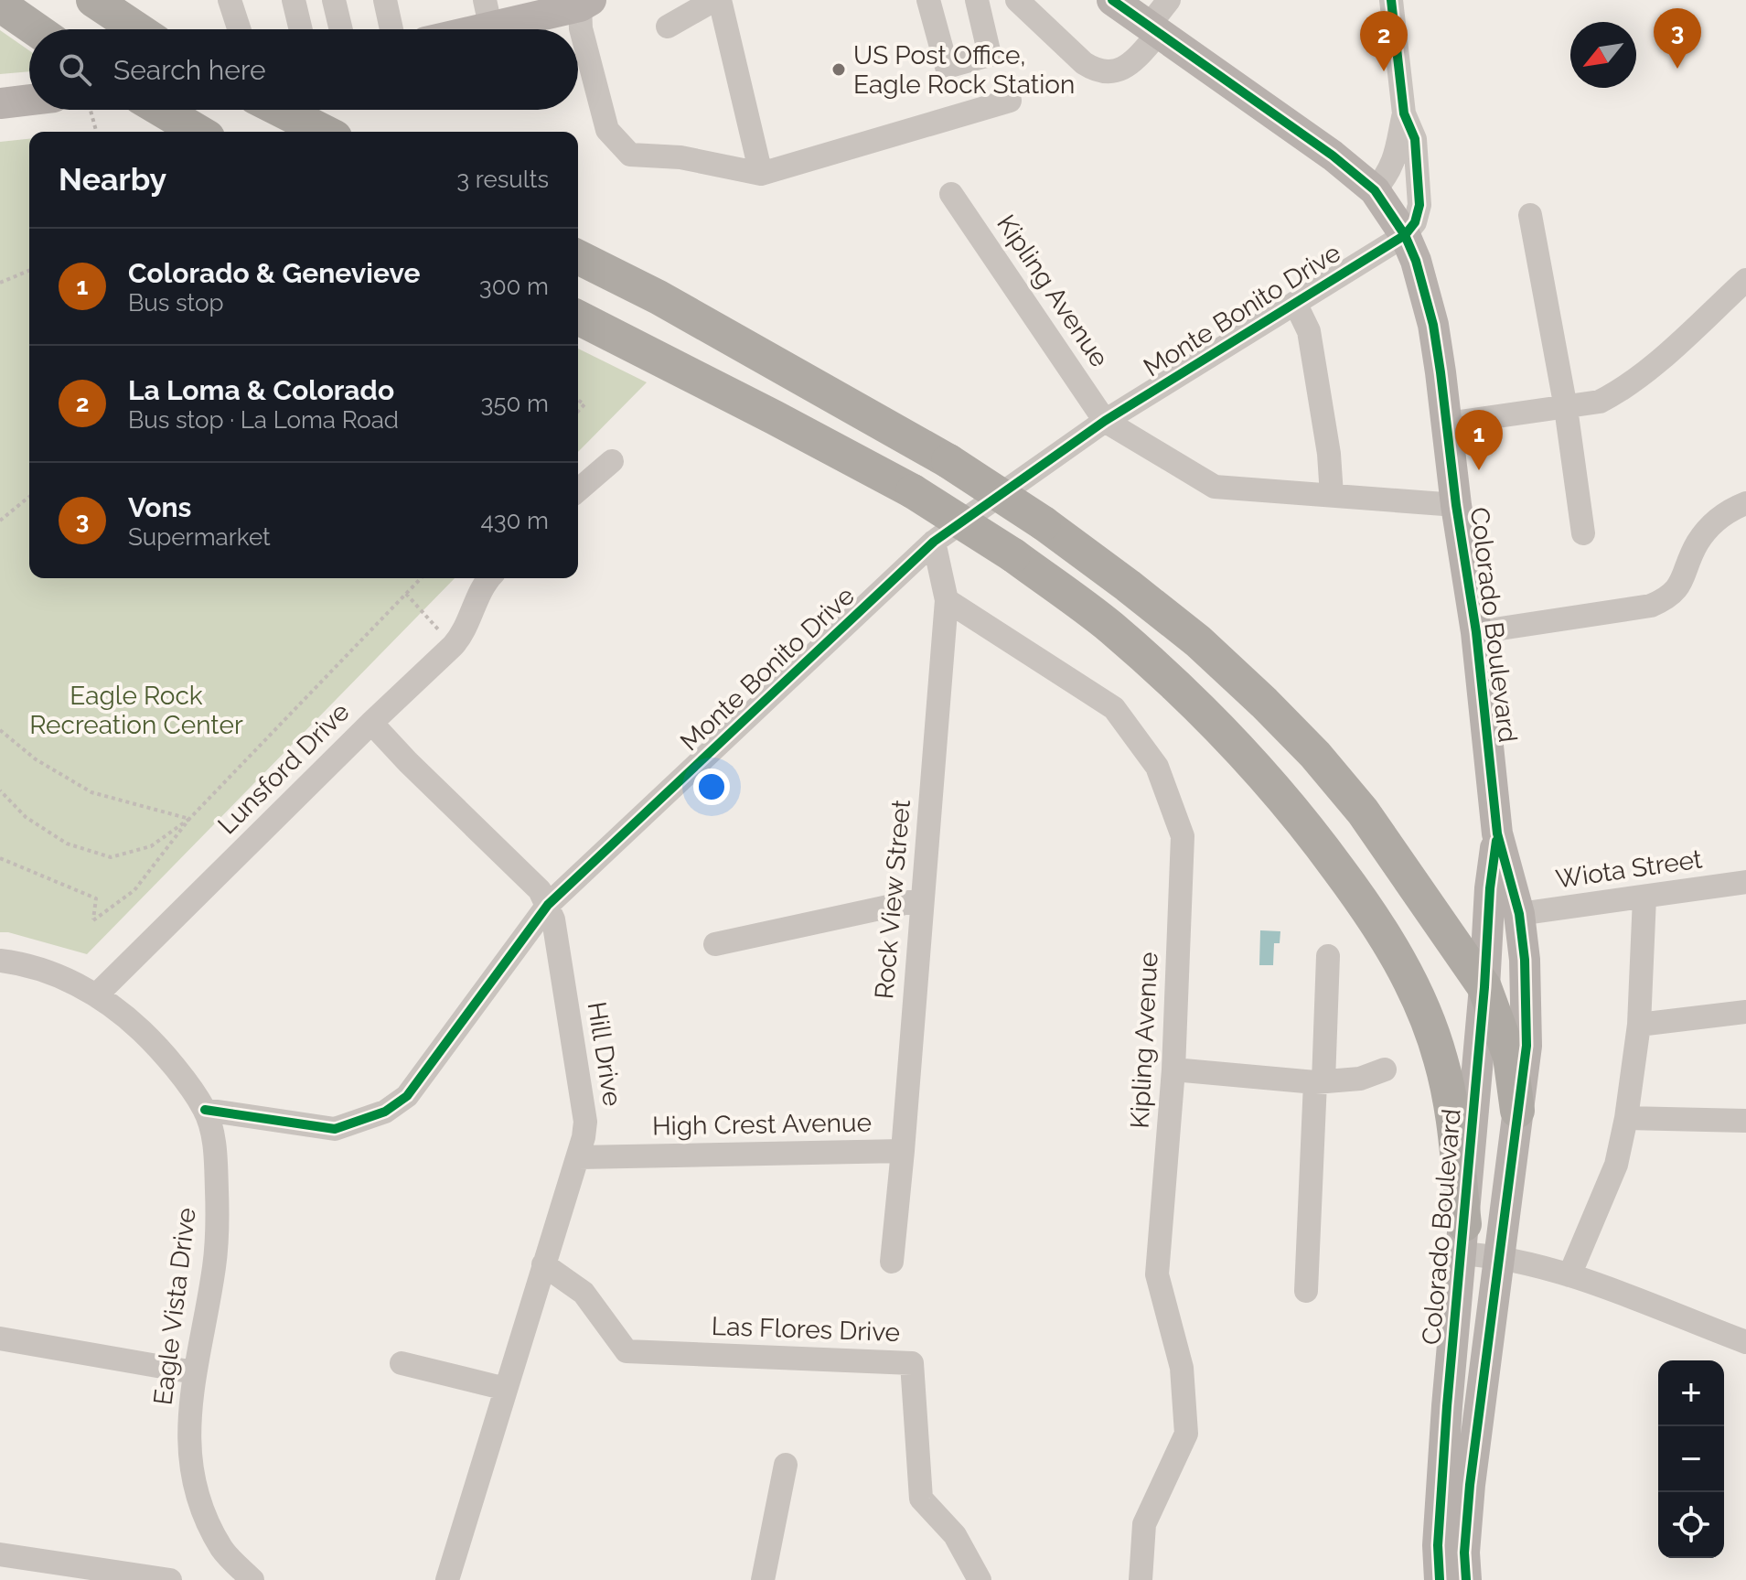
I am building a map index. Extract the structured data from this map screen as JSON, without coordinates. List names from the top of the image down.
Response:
{
  "streets": {
    "main road": ["Colorado Boulevard"],
    "street": [
      "Kipling Avenue",
      "Monte Bonito Drive",
      "Lunsford Drive",
      "Wiota Street",
      "Rock View Street",
      "Hill Drive",
      "High Crest Avenue",
      "Eagle Vista Drive",
      "Las Flores Drive"
    ]
  },
  "crossings": [
    ["Kipling Avenue", "Monte Bonito Drive"],
    ["Kipling Avenue", "Rock View Street"],
    ["Monte Bonito Drive", "Colorado Boulevard"],
    ["Monte Bonito Drive", "Rock View Street"],
    ["Monte Bonito Drive", "Hill Drive"],
    ["Monte Bonito Drive", "Eagle Vista Drive"],
    ["Colorado Boulevard", "Wiota Street"],
    ["Lunsford Drive", "Hill Drive"],
    ["Lunsford Drive", "Eagle Vista Drive"],
    ["Rock View Street", "High Crest Avenue"],
    ["Hill Drive", "High Crest Avenue"],
    ["Hill Drive", "Las Flores Drive"]
  ],
  "parks": ["Eagle Rock Recreation Center"],
  "places": ["US Post Office, Eagle Rock Station"],
  "north": "bottom left",
  "page": {
    "pins": ["3", "2", "1"],
    "search": "Search here",
    "heading": ["Nearby", "3 results"],
    "list": [
      {
        "mark": "1",
        "name": "Colorado & Genevieve",
        "note": "Bus stop",
        "value": "300 m"
      },
      {
        "mark": "2",
        "name": "La Loma & Colorado",
        "note": "Bus stop · La Loma Road",
        "value": "350 m"
      },
      {
        "mark": "3",
        "name": "Vons",
        "note": "Supermarket",
        "value": "430 m"
      }
    ],
    "map_buttons": ["+", "−"]
  }
}
